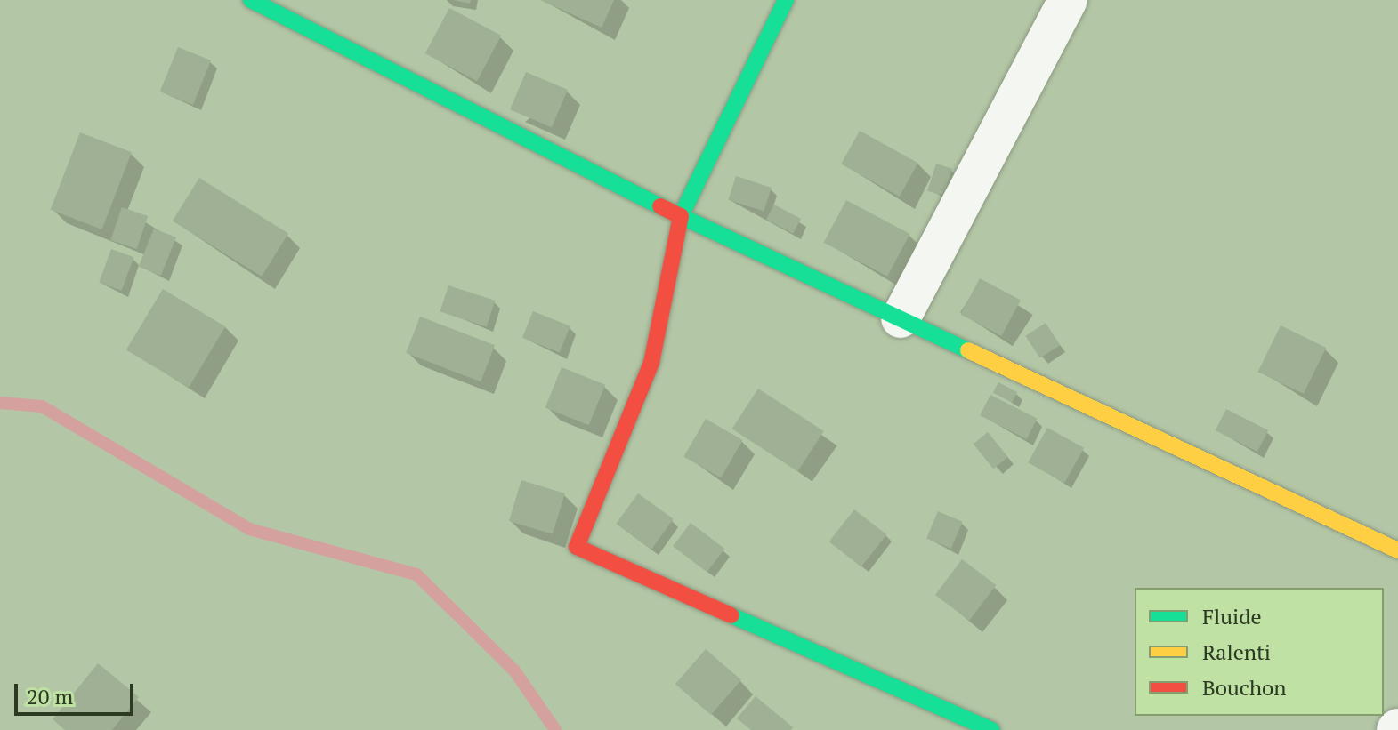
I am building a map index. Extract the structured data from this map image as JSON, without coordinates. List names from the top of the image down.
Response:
{
  "legend": ["Fluide", "Ralenti", "Bouchon"],
  "scale_bar": "20 m"
}
